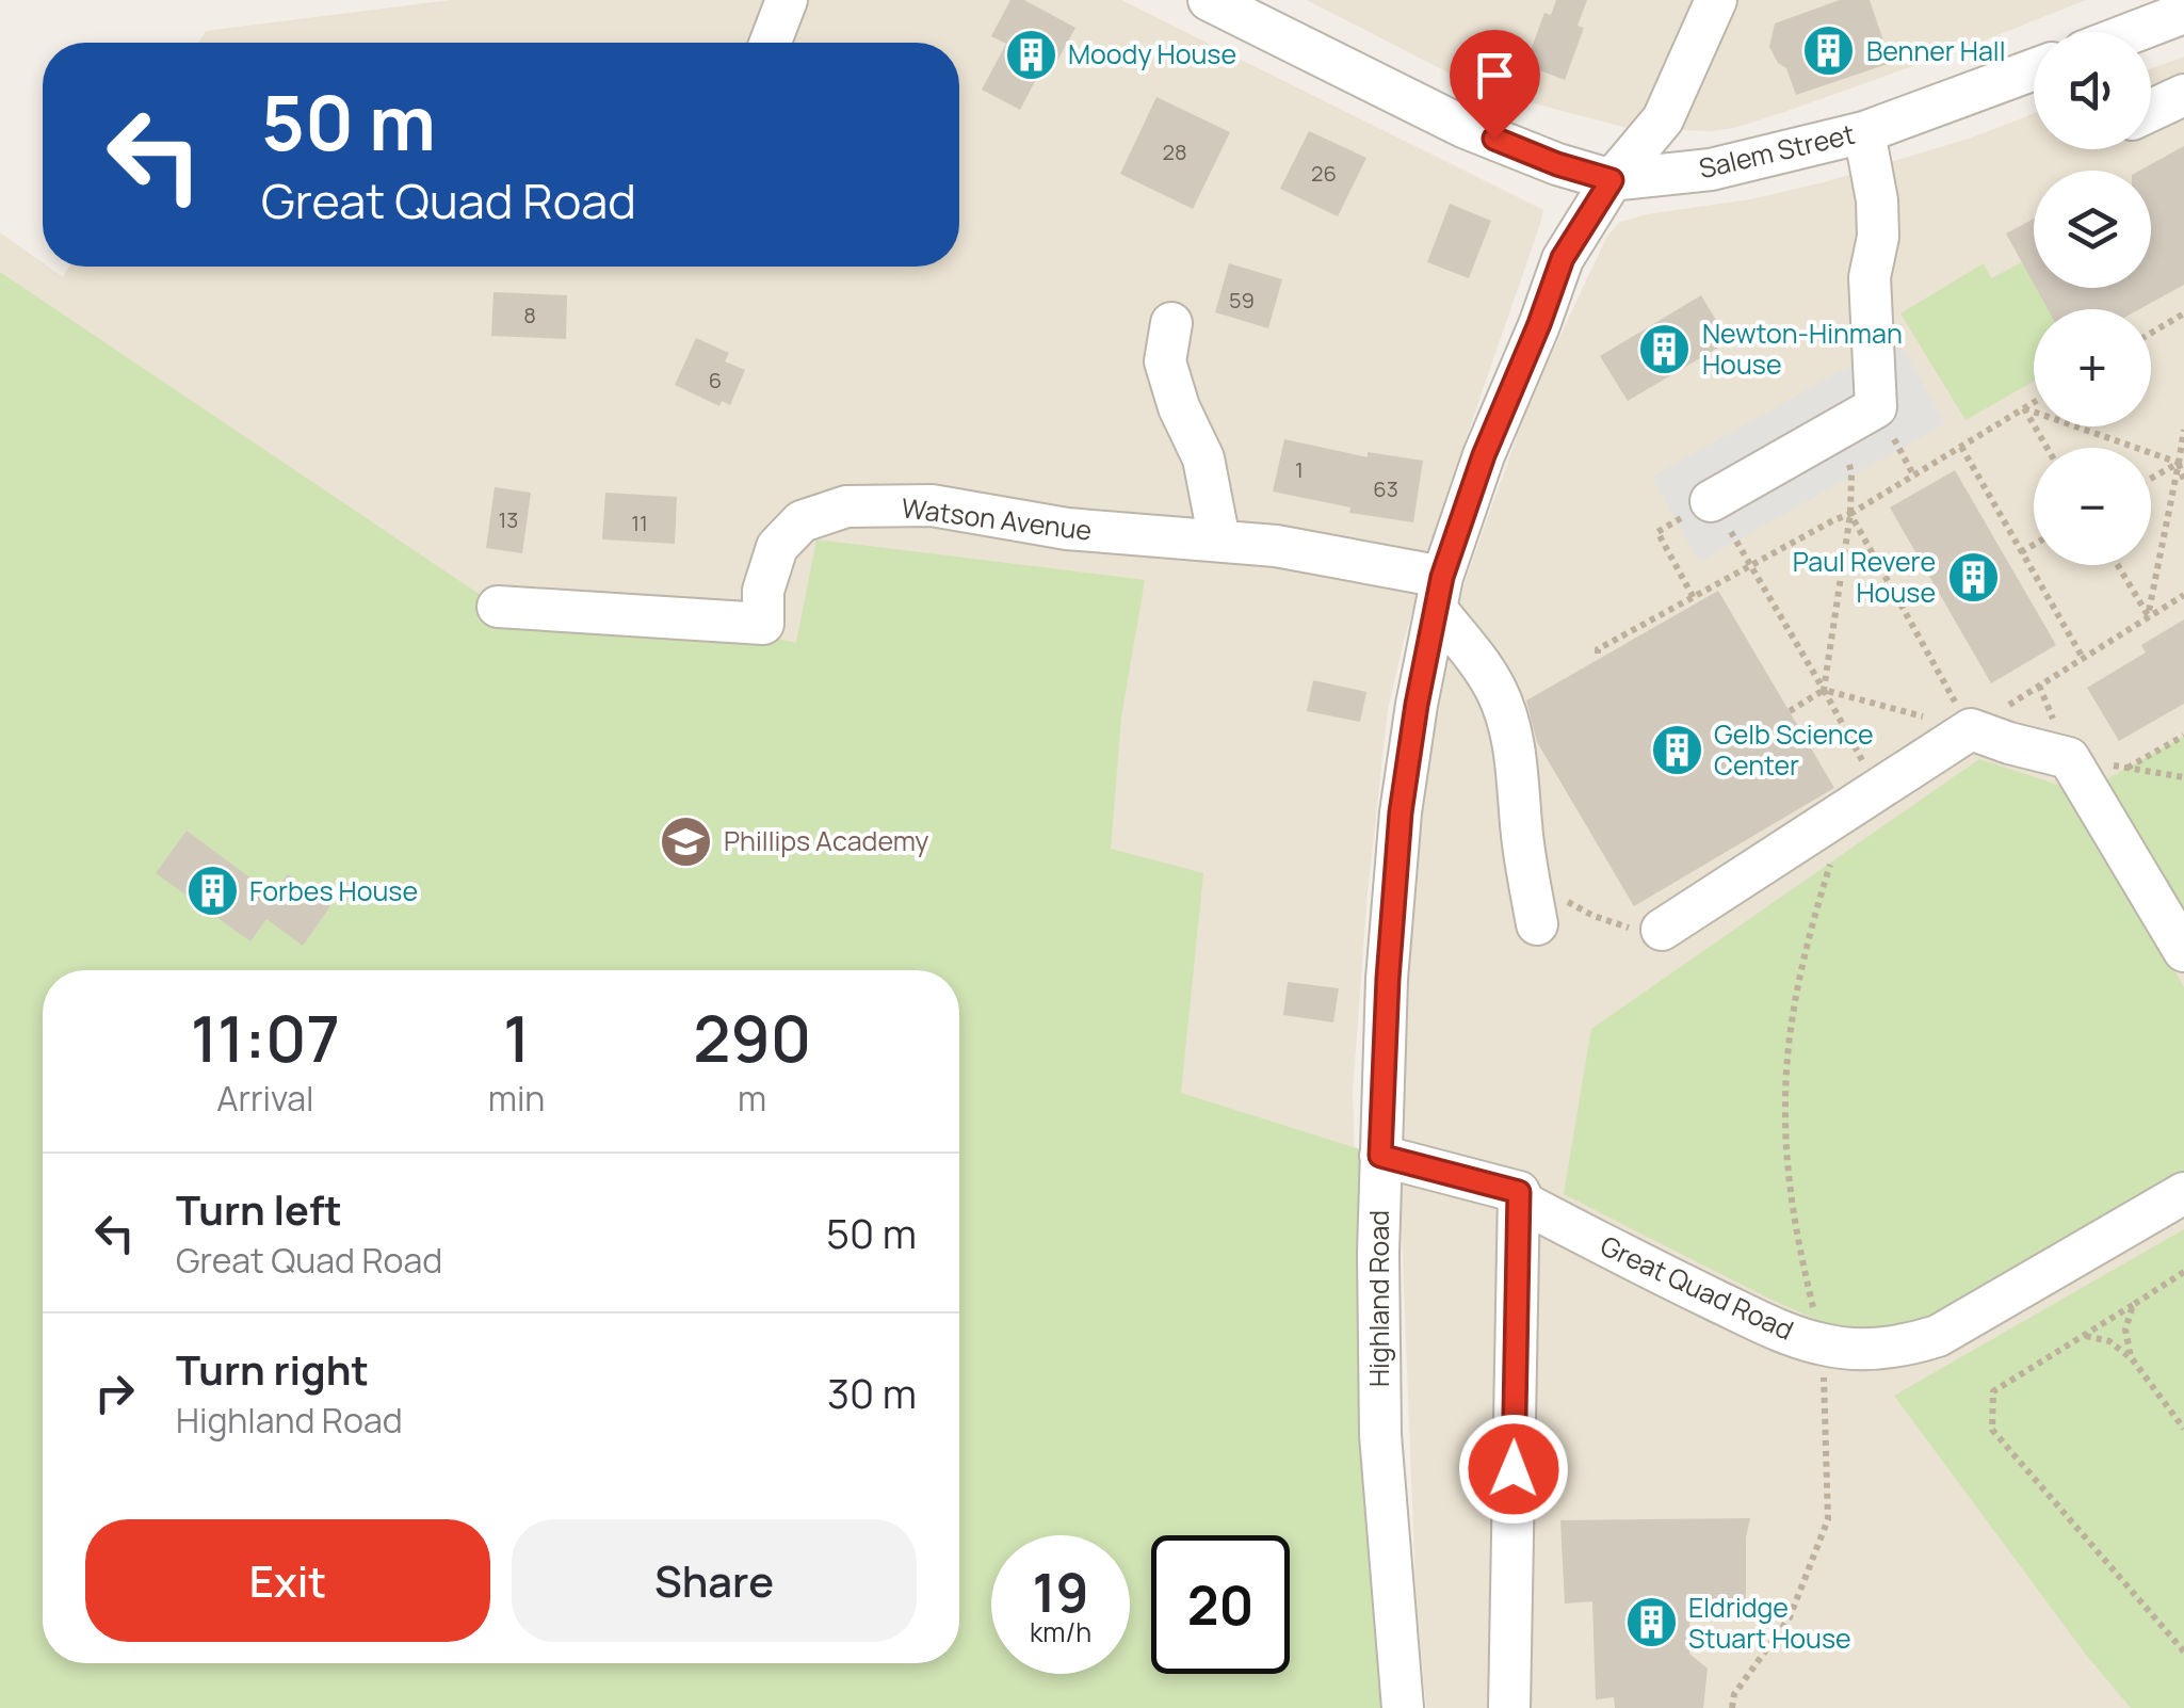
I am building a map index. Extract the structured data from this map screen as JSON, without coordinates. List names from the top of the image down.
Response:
{
  "streets": {
    "street": [
      "Salem Street",
      "Watson Avenue",
      "Great Quad Road",
      "Highland Road"
    ]
  },
  "crossings": [
    ["Salem Street", "Highland Road"],
    ["Watson Avenue", "Highland Road"],
    ["Great Quad Road", "Highland Road"]
  ],
  "places": {
    "building": [
      "Benner Hall",
      "Moody House",
      "Newton-Hinman House",
      "Paul Revere House",
      "Gelb Science Center",
      "Forbes House",
      "Eldridge Stuart House"
    ],
    "school or university": ["Phillips Academy"]
  },
  "house_numbers": [
    "28",
    "26",
    "59",
    "8",
    "6",
    "1",
    "63",
    "13",
    "11"
  ],
  "page": {
    "map_buttons": ["+", "−"],
    "turn": ["50 m", "Great Quad Road"],
    "eta": [
      "11:07",
      "Arrival",
      "1",
      "min",
      "290",
      "m"
    ],
    "list": [
      {
        "name": "Turn left",
        "note": "Great Quad Road",
        "value": "50 m"
      },
      {
        "name": "Turn right",
        "note": "Highland Road",
        "value": "30 m"
      }
    ],
    "buttons": ["Exit", "Share"],
    "speed": "19 km/h",
    "limit": "20"
  }
}
